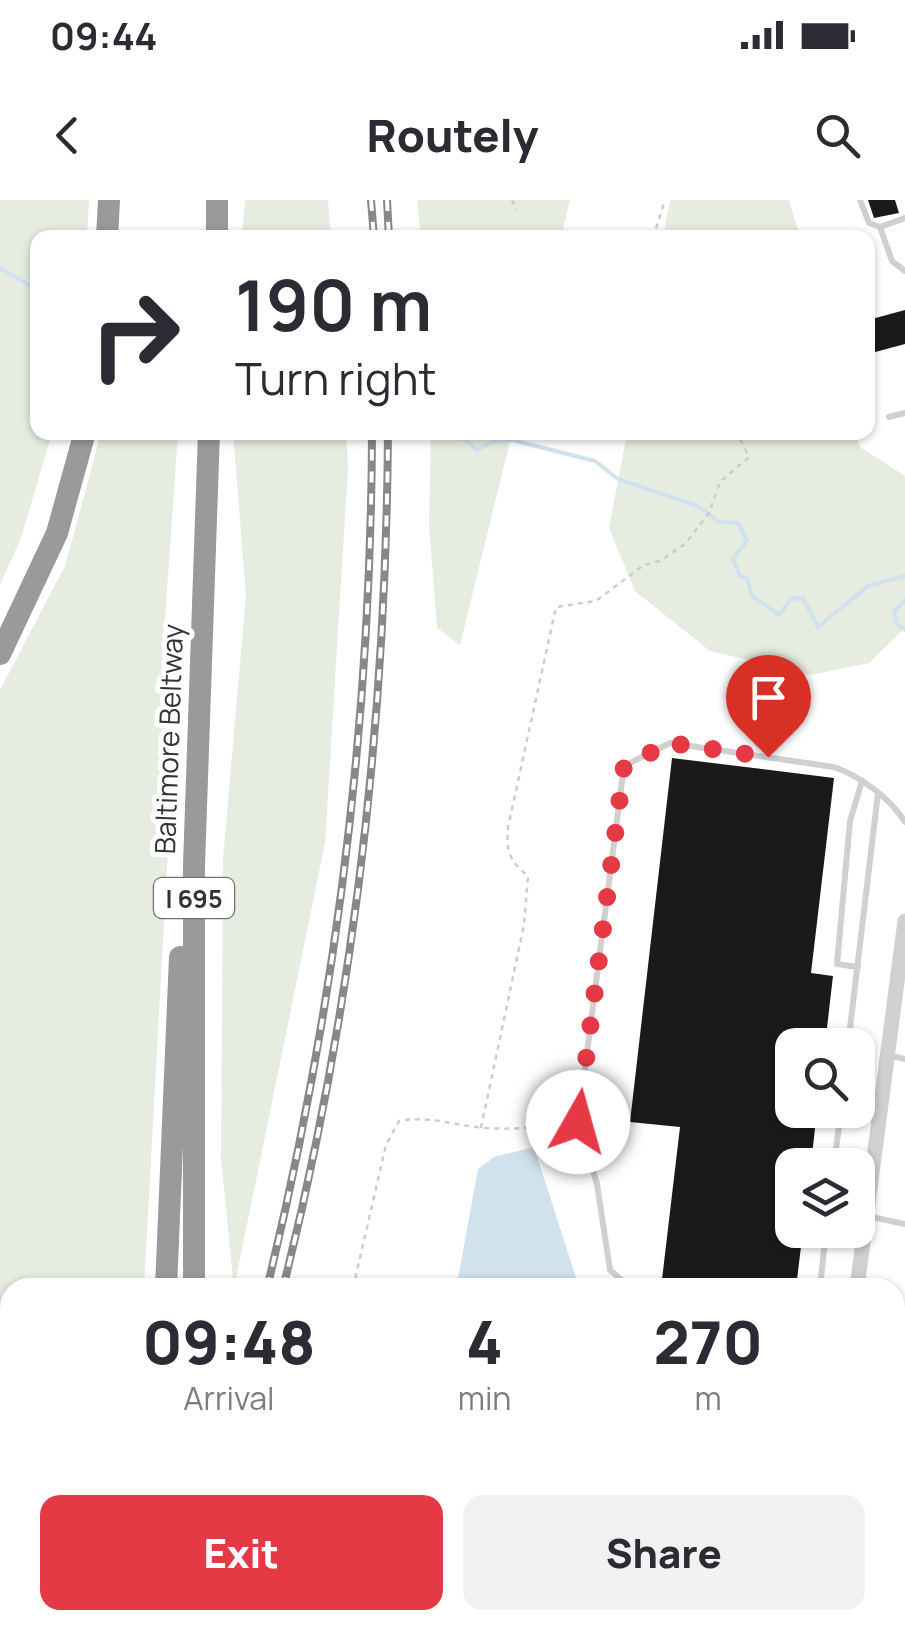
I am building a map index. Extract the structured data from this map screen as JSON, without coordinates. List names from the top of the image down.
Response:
{
  "streets": {
    "highway": ["Baltimore Beltway", "I 695"]
  },
  "page": {
    "status": "09:44",
    "header": "Routely",
    "turn": ["190 m", "Turn right"],
    "eta": [
      "09:48",
      "Arrival",
      "4",
      "min",
      "270",
      "m"
    ],
    "buttons": ["Exit", "Share"]
  }
}
